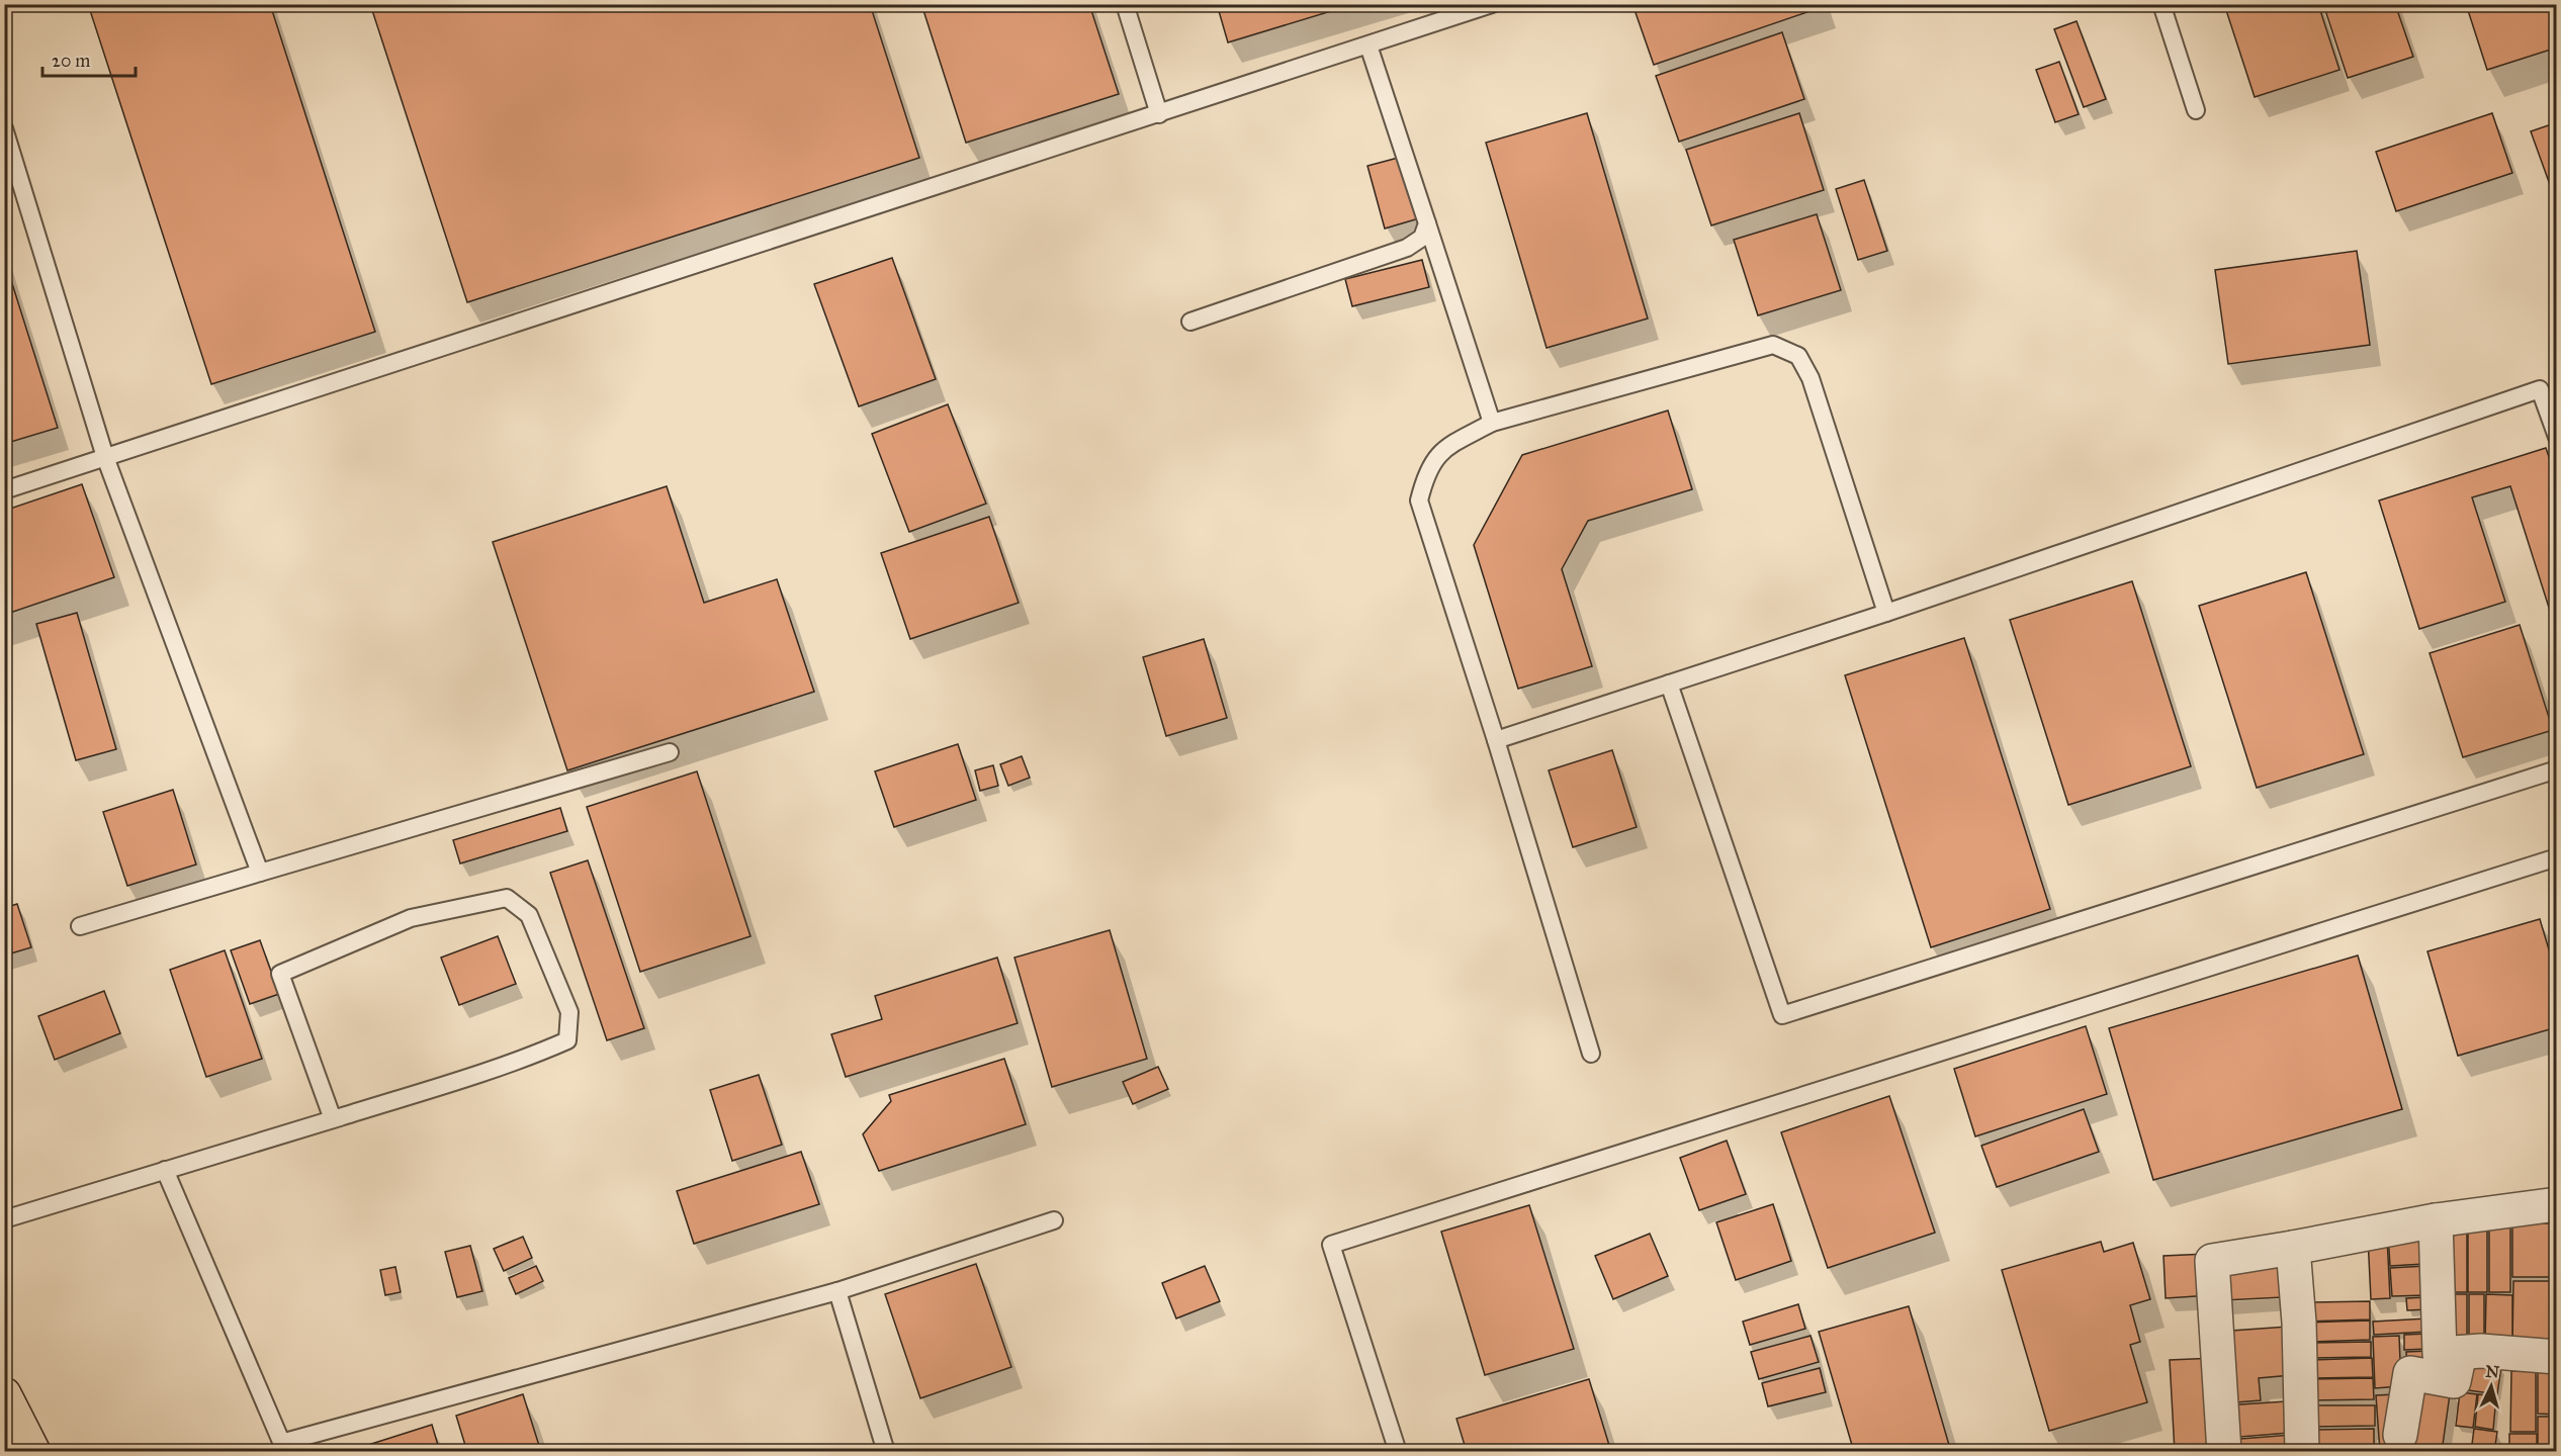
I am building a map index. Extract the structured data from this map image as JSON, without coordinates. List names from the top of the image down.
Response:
{
  "scale_bar": "20 m",
  "north": "top"
}
